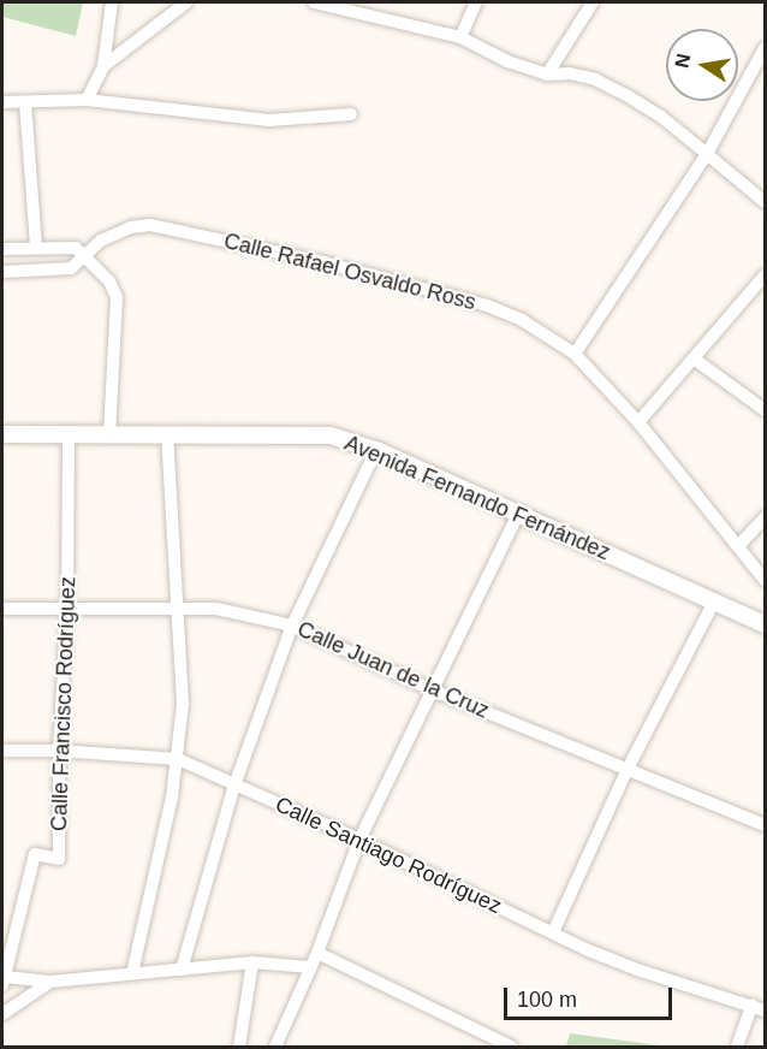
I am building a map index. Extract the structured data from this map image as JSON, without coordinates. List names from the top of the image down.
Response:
{
  "streets": {
    "main road": ["Avenida Fernando Fernández"],
    "street": [
      "Calle Rafael Osvaldo Ross",
      "Calle Juan de la Cruz",
      "Calle Francisco Rodríguez",
      "Calle Santiago Rodríguez"
    ]
  },
  "crossings": [
    ["Avenida Fernando Fernández", "Calle Francisco Rodríguez"],
    ["Calle Juan de la Cruz", "Calle Francisco Rodríguez"],
    ["Calle Francisco Rodríguez", "Calle Santiago Rodríguez"]
  ],
  "scale_bar": "100 m",
  "north": "left"
}
